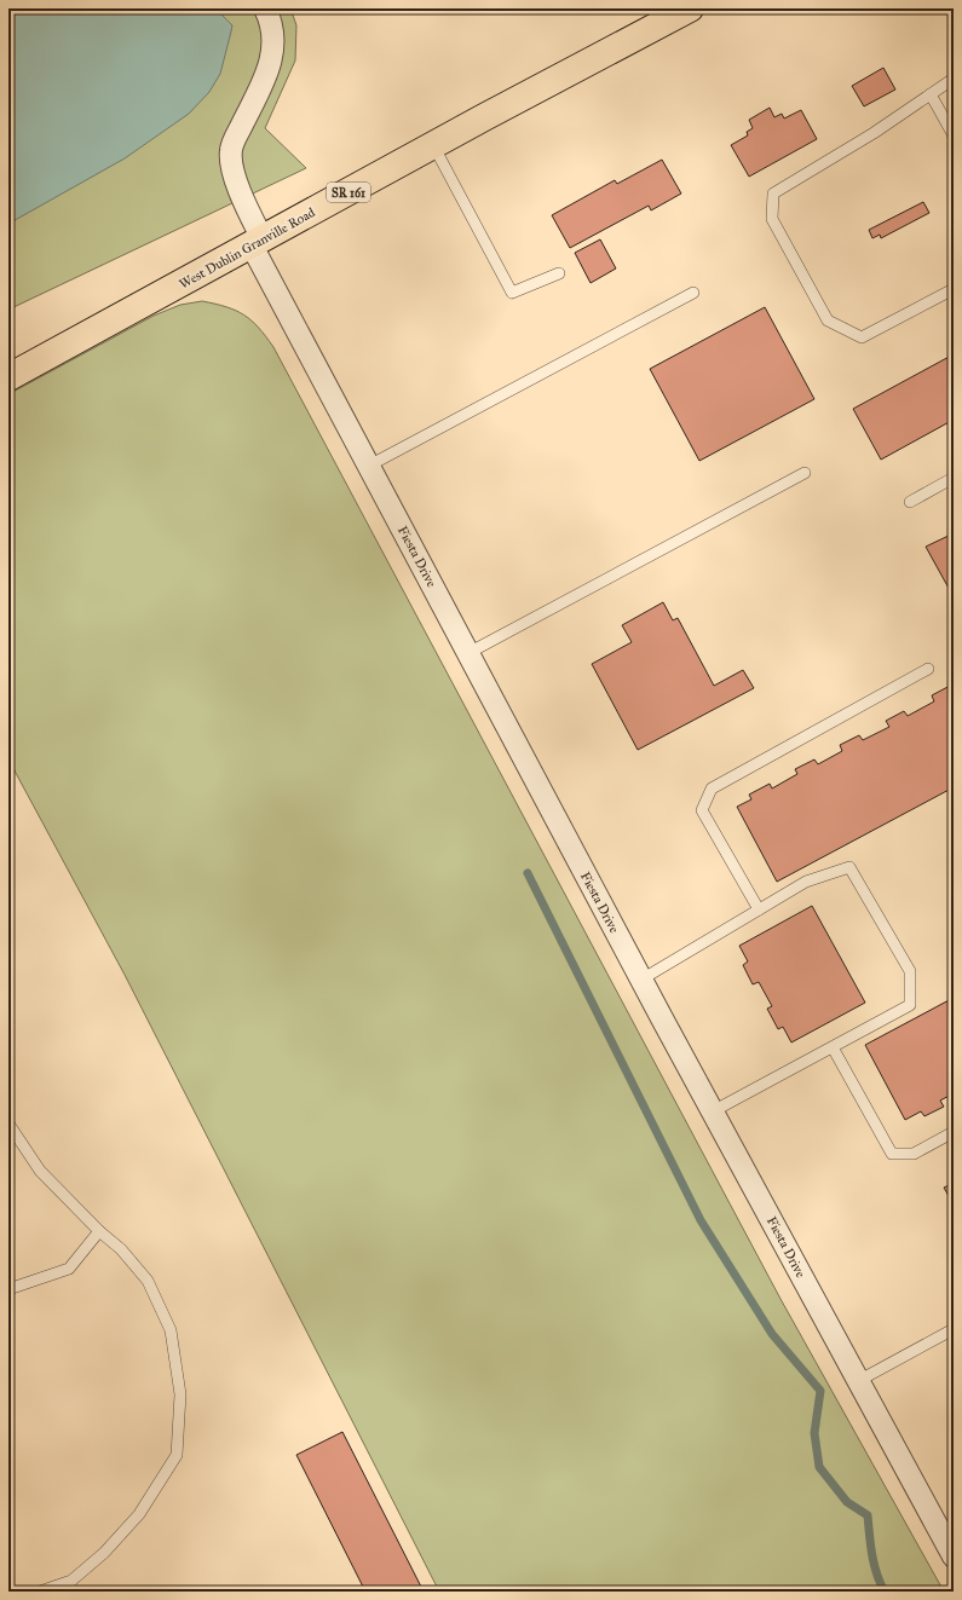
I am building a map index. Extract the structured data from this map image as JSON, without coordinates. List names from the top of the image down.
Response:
{
  "streets": {
    "main road": ["SR 161", "West Dublin Granville Road"],
    "street": ["Fiesta Drive"]
  },
  "crossings": [
    ["West Dublin Granville Road", "Fiesta Drive"]
  ]
}
